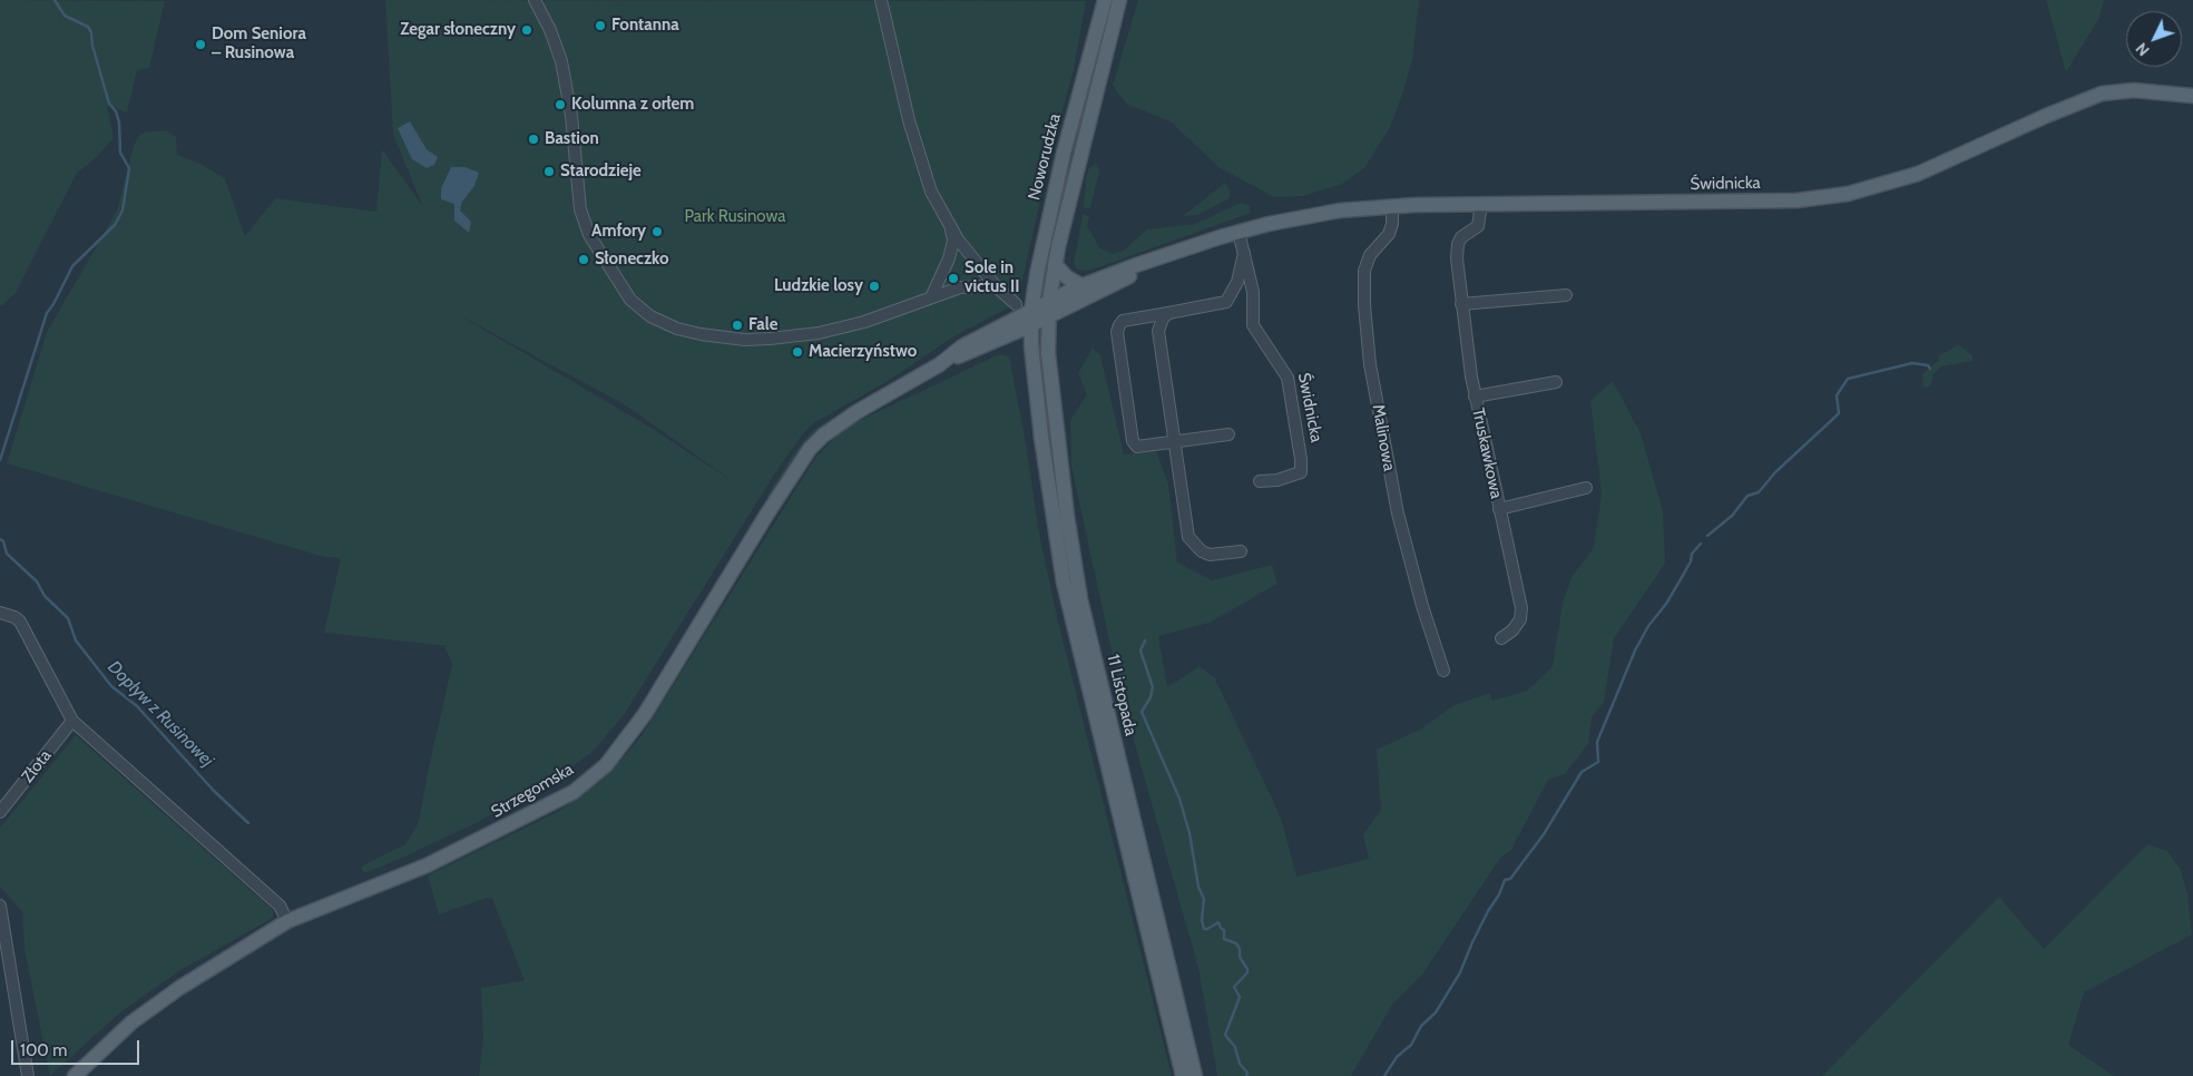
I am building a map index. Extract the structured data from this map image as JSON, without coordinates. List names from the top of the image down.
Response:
{
  "streets": {
    "main road": [
      "Noworudzka",
      "Świdnicka",
      "11 Listopada",
      "Strzegomska"
    ],
    "street": ["Malinowa", "Truskawkowa", "Złota"]
  },
  "crossings": [
    ["Noworudzka", "Świdnicka"],
    ["Noworudzka", "11 Listopada"],
    ["Noworudzka", "Strzegomska"],
    ["Świdnicka", "Malinowa"],
    ["Świdnicka", "Truskawkowa"],
    ["Świdnicka", "11 Listopada"],
    ["Świdnicka", "Strzegomska"],
    ["11 Listopada", "Strzegomska"]
  ],
  "water": ["Dopływ z Rusinowej"],
  "parks": ["Park Rusinowa"],
  "places": [
    "Fontanna",
    "Zegar słoneczny",
    "Dom Seniora – Rusinowa",
    "Kolumna z orłem",
    "Bastion",
    "Starodzieje",
    "Amfory",
    "Słoneczko",
    "Sole in victus II",
    "Ludzkie losy",
    "Fale",
    "Macierzyństwo"
  ],
  "scale_bar": "100 m",
  "north": "bottom left"
}
